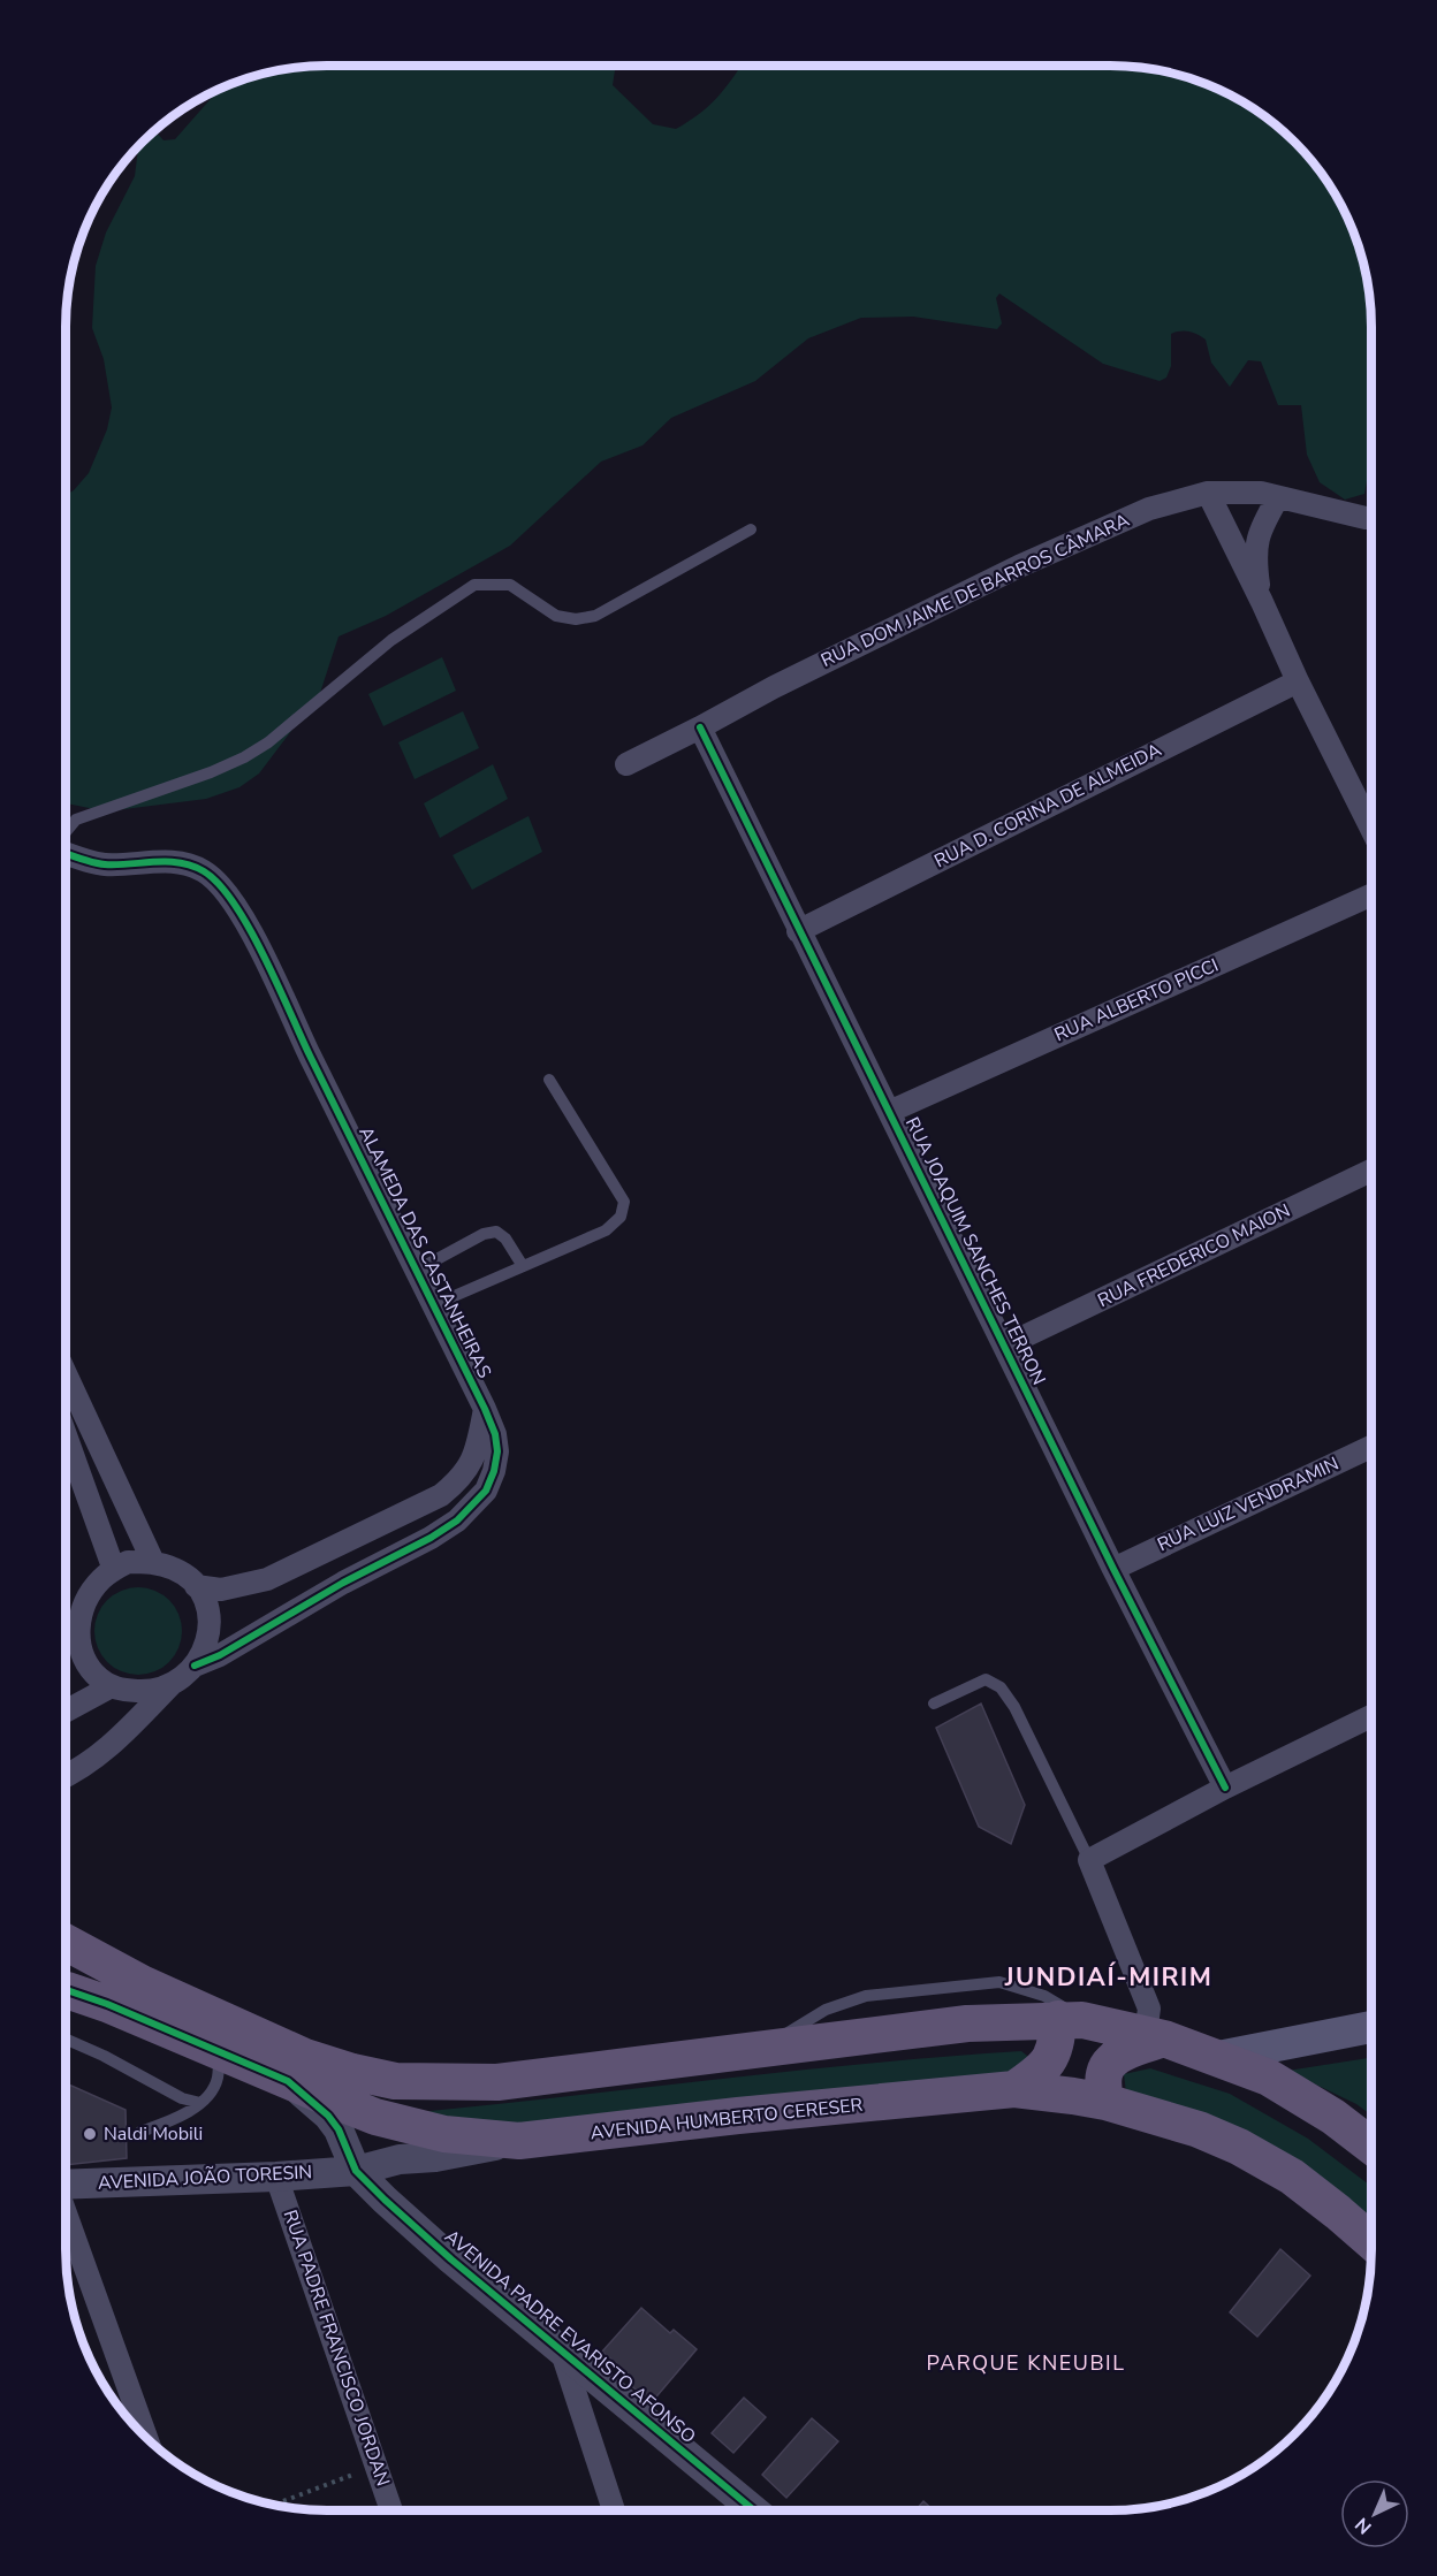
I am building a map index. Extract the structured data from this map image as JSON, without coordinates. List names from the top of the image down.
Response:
{
  "streets": {
    "main road": ["AVENIDA HUMBERTO CERESER"],
    "street": [
      "RUA DOM JAIME DE BARROS CÂMARA",
      "RUA D. CORINA DE ALMEIDA",
      "RUA ALBERTO PICCI",
      "RUA JOAQUIM SANCHES TERRON",
      "ALAMEDA DAS CASTANHEIRAS",
      "RUA FREDERICO MAION",
      "RUA LUIZ VENDRAMIN",
      "AVENIDA JOÃO TORESIN",
      "AVENIDA PADRE EVARISTO AFONSO",
      "RUA PADRE FRANCISCO JORDAN"
    ]
  },
  "crossings": [
    ["RUA DOM JAIME DE BARROS CÂMARA", "RUA JOAQUIM SANCHES TERRON"],
    ["RUA D. CORINA DE ALMEIDA", "RUA JOAQUIM SANCHES TERRON"],
    ["RUA ALBERTO PICCI", "RUA JOAQUIM SANCHES TERRON"],
    ["RUA JOAQUIM SANCHES TERRON", "RUA FREDERICO MAION"],
    ["RUA JOAQUIM SANCHES TERRON", "RUA LUIZ VENDRAMIN"],
    ["AVENIDA HUMBERTO CERESER", "AVENIDA JOÃO TORESIN"],
    ["AVENIDA JOÃO TORESIN", "AVENIDA PADRE EVARISTO AFONSO"],
    ["AVENIDA JOÃO TORESIN", "RUA PADRE FRANCISCO JORDAN"]
  ],
  "districts": ["JUNDIAÍ-MIRIM", "PARQUE KNEUBIL"],
  "places": ["Naldi Mobili"],
  "north": "bottom left"
}
